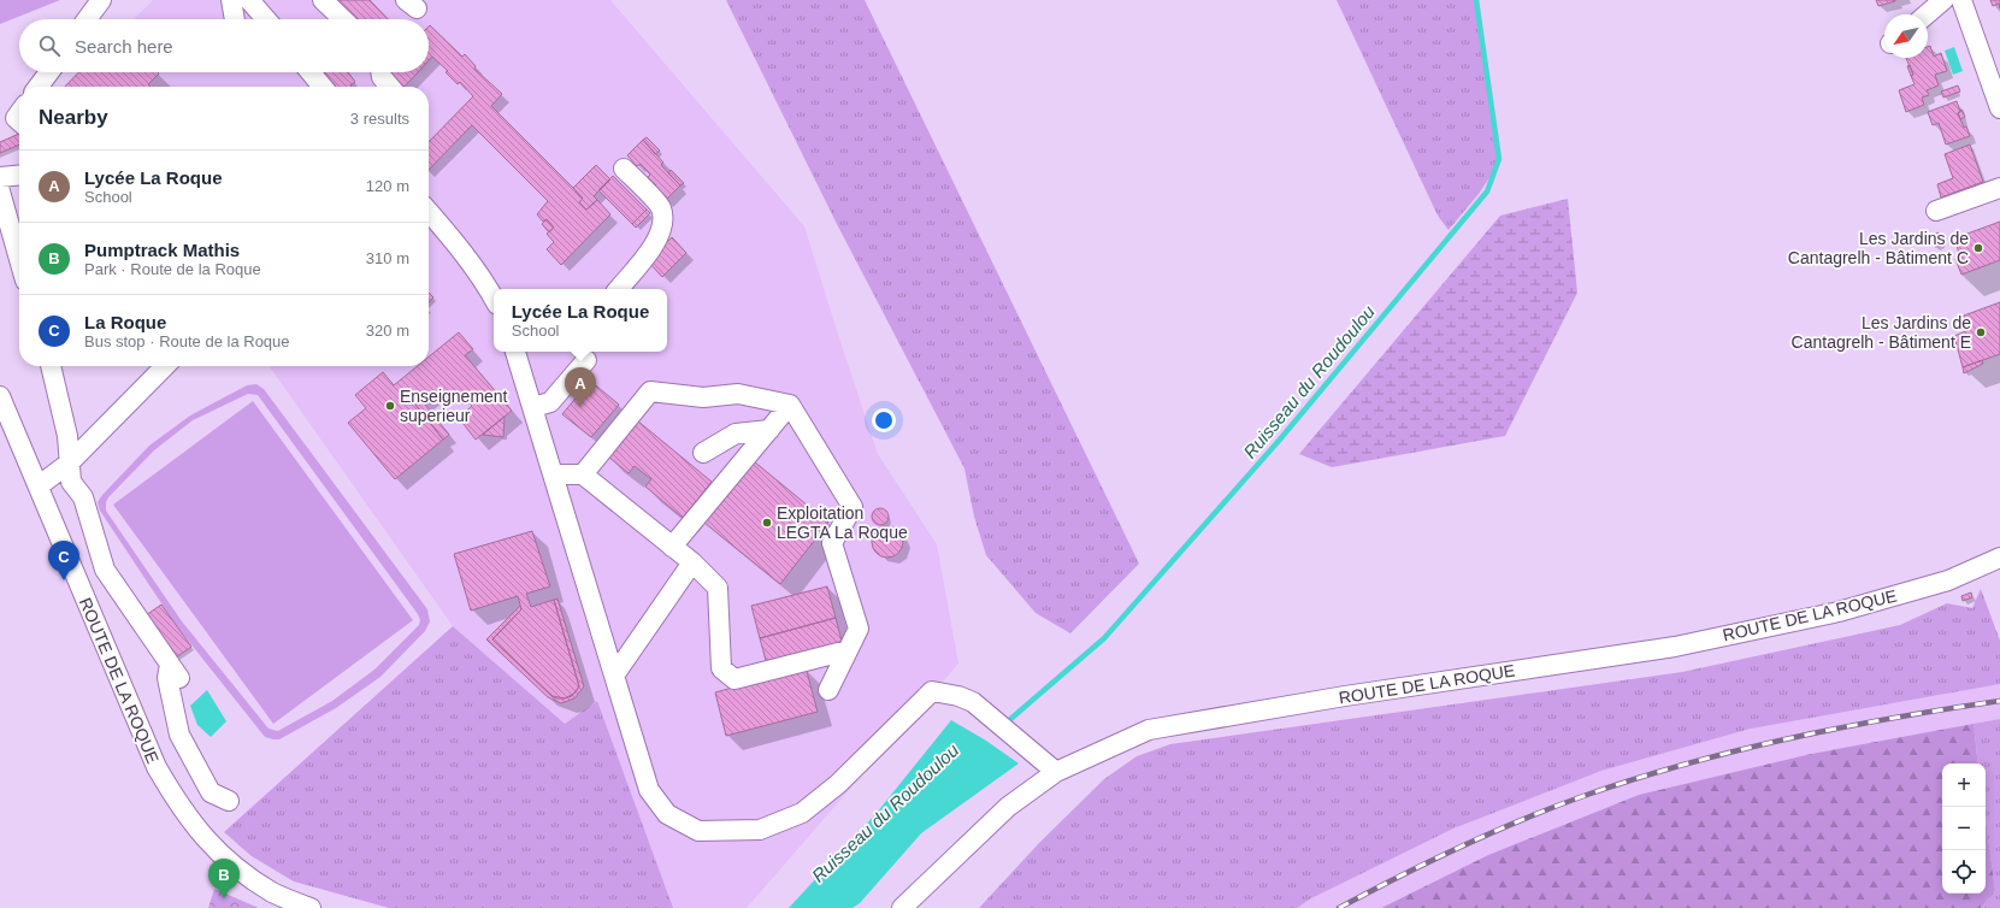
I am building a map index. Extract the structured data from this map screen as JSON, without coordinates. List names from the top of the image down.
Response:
{
  "streets": {
    "street": ["ROUTE DE LA ROQUE"]
  },
  "water": ["Ruisseau du Roudoulou"],
  "places": [
    "Les Jardins de Cantagrelh - Bâtiment C",
    "Les Jardins de Cantagrelh - Bâtiment E",
    "Enseignement superieur",
    "Exploitation LEGTA La Roque"
  ],
  "north": "bottom left",
  "page": {
    "search": "Search here",
    "heading": ["Nearby", "3 results"],
    "list": [
      {
        "mark": "A",
        "name": "Lycée La Roque",
        "note": "School",
        "value": "120 m"
      },
      {
        "mark": "B",
        "name": "Pumptrack Mathis",
        "note": "Park · Route de la Roque",
        "value": "310 m"
      },
      {
        "mark": "C",
        "name": "La Roque",
        "note": "Bus stop · Route de la Roque",
        "value": "320 m"
      }
    ],
    "popup": ["Lycée La Roque", "School"],
    "pins": ["A", "C", "B"],
    "map_buttons": ["+", "−"]
  }
}
